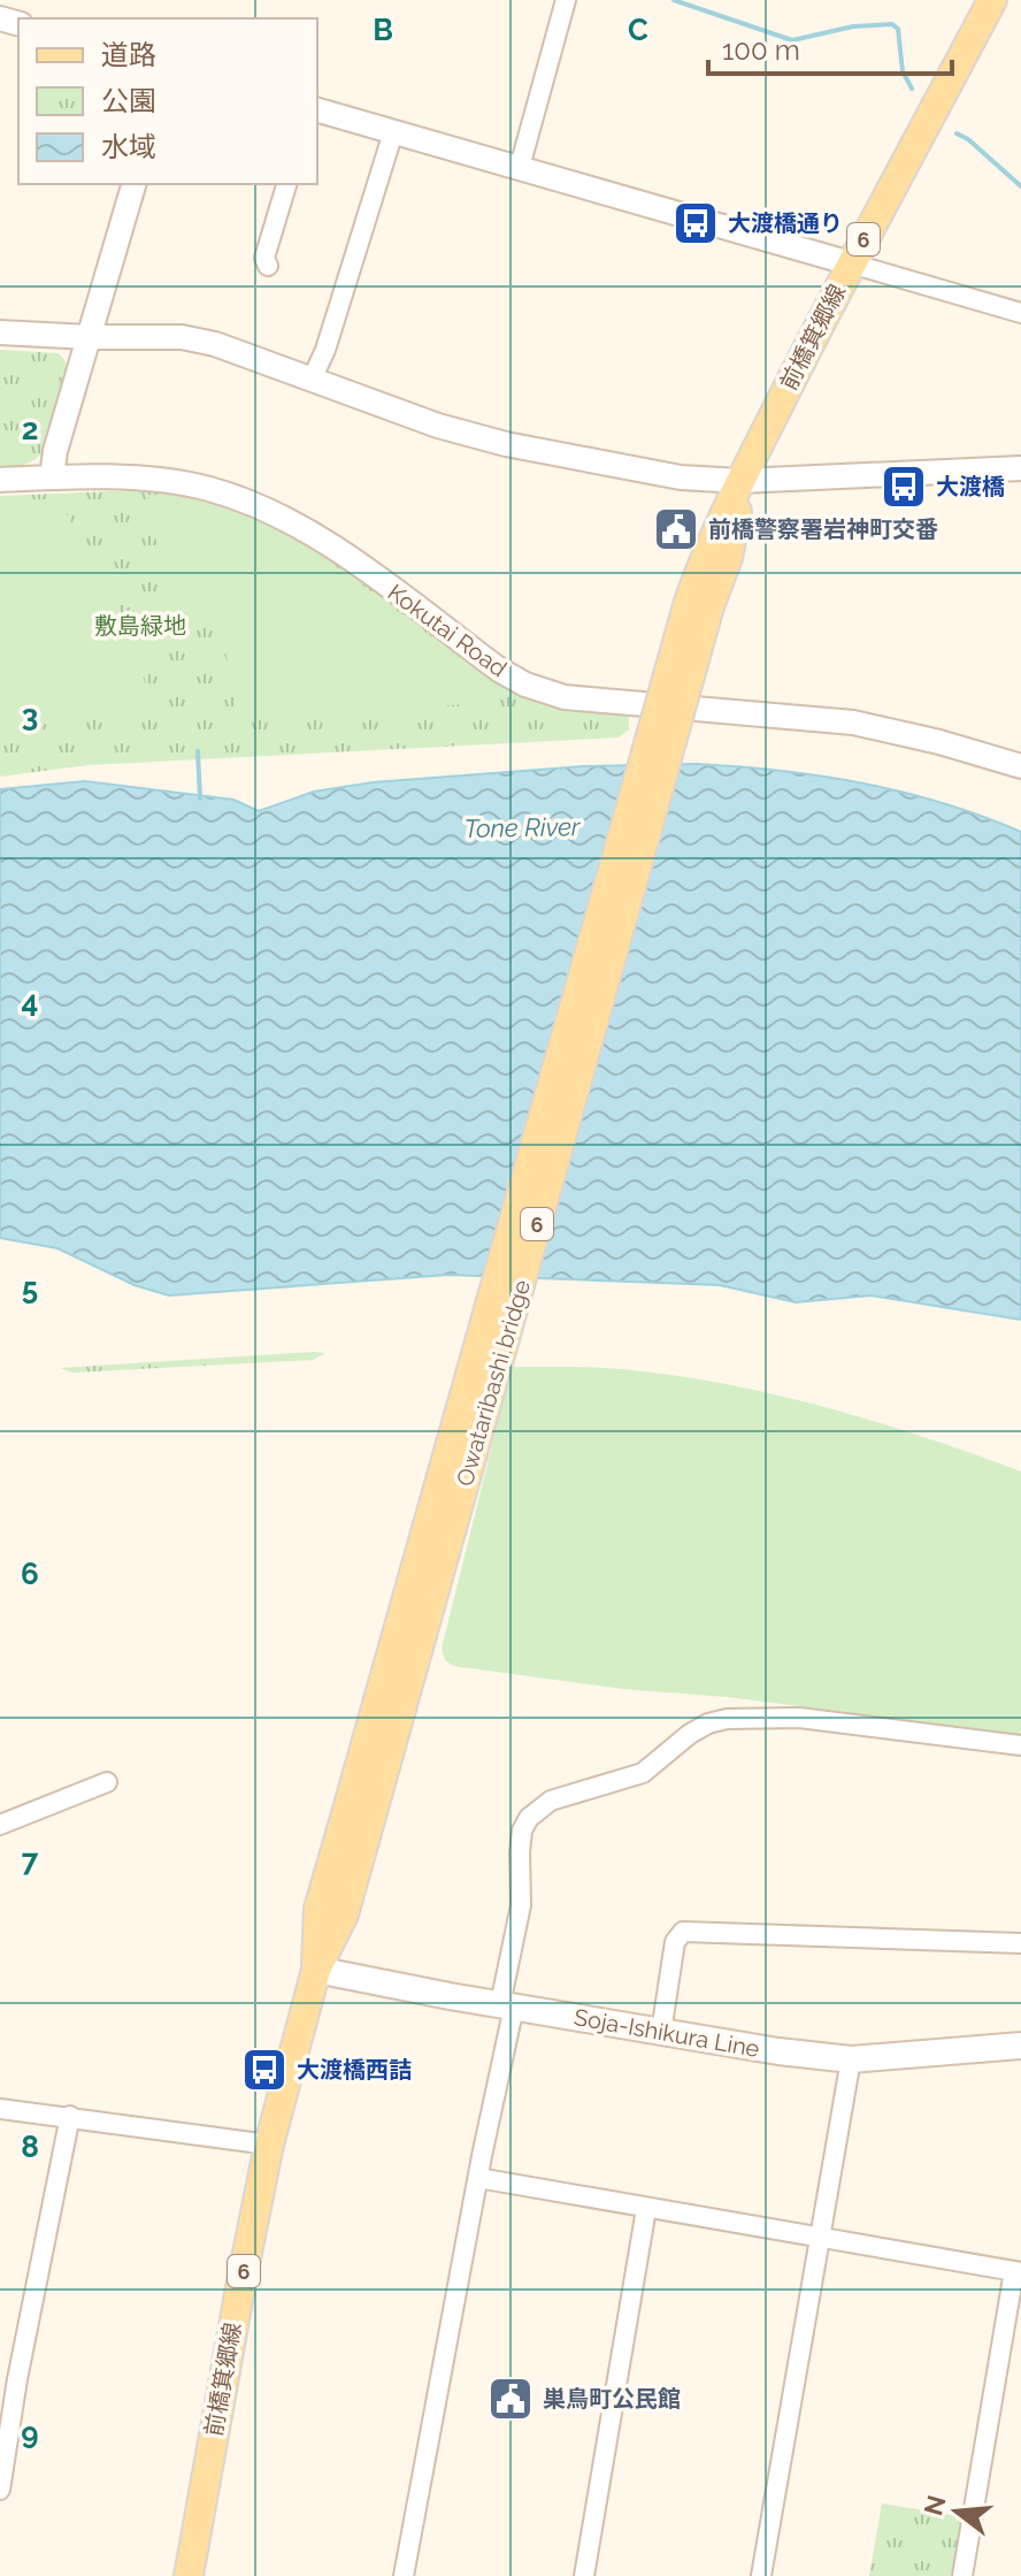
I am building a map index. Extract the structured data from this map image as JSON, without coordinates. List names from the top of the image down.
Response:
{
  "streets": {
    "main road": [
      "6",
      "前橋箕郷線",
      "Owataribashi bridge",
      "Soja-Ishikura Line"
    ],
    "street": ["Kokutai Road"]
  },
  "crossings": [
    ["前橋箕郷線", "Owataribashi bridge"],
    ["前橋箕郷線", "Soja-Ishikura Line"]
  ],
  "water": ["Tone River"],
  "parks": ["敷島緑地"],
  "places": {
    "bus stop": ["大渡橋通り", "大渡橋", "大渡橋西詰"],
    "public building": ["前橋警察署岩神町交番", "巣鳥町公民館"]
  },
  "legend": ["道路", "公園", "水域"],
  "scale_bar": "100 m",
  "north": "left",
  "grid": {
    "columns": ["B", "C"],
    "rows": [
      "2",
      "3",
      "4",
      "5",
      "6",
      "7",
      "8",
      "9"
    ]
  }
}
